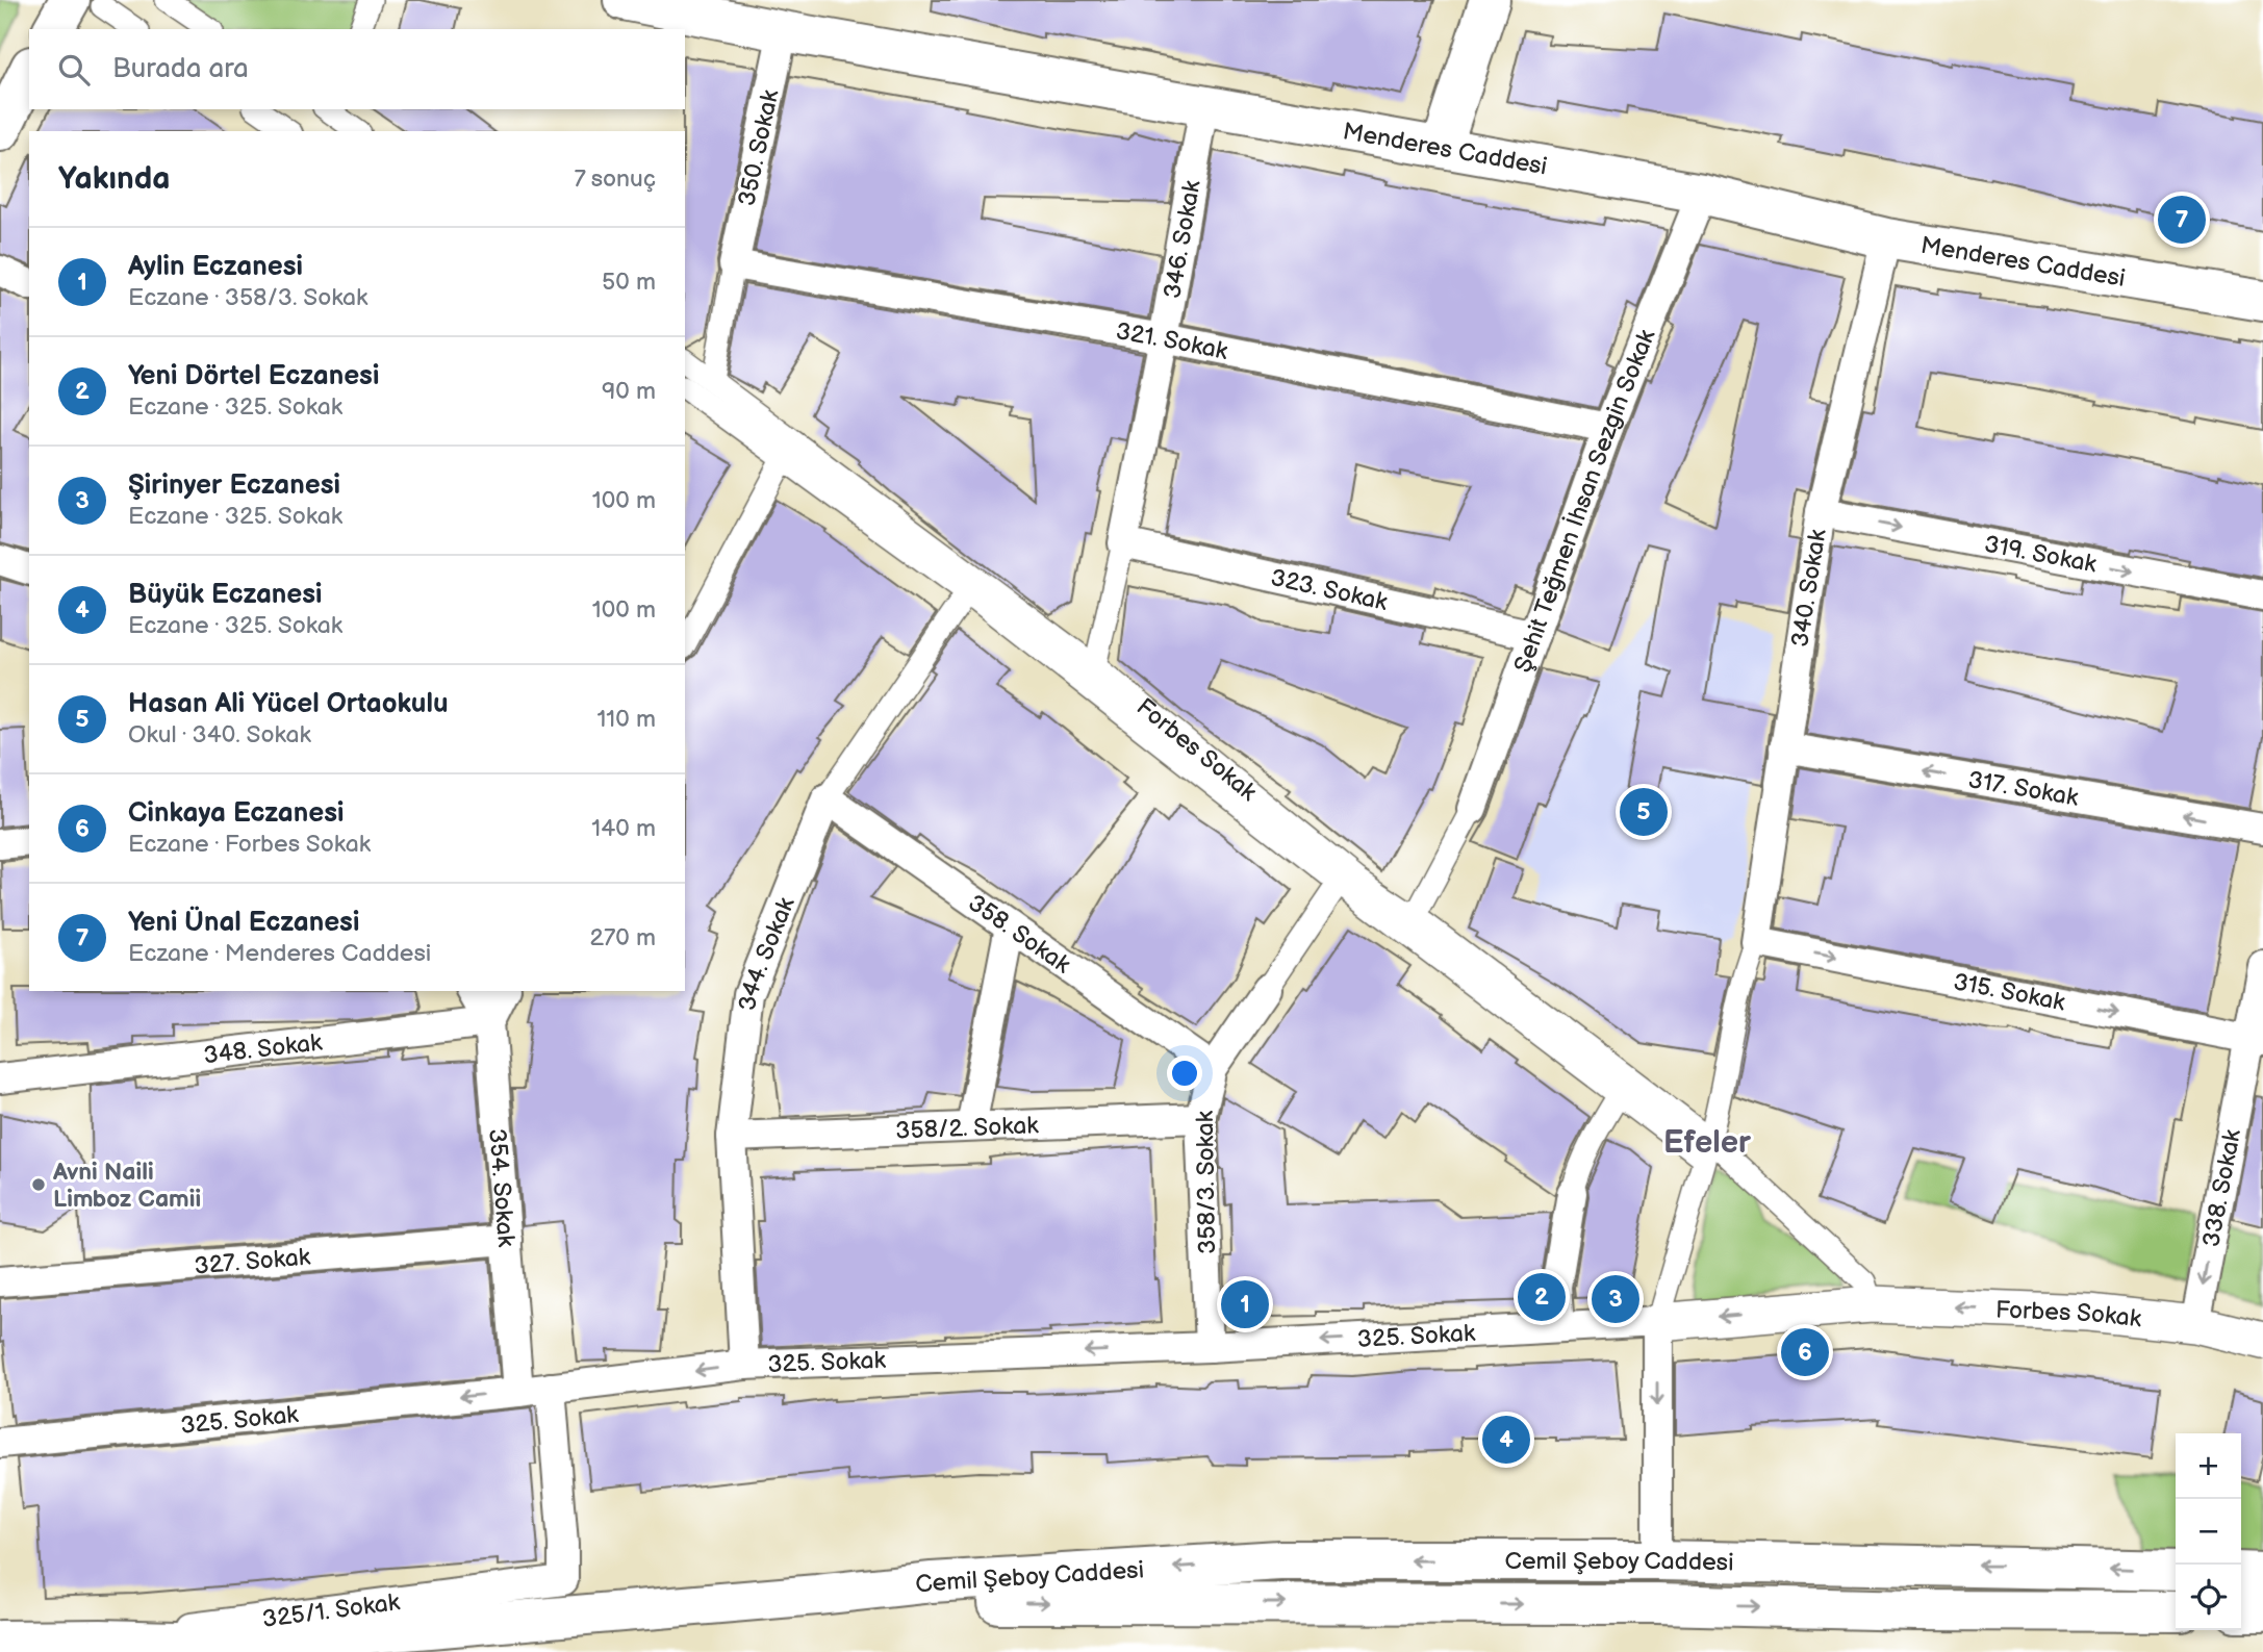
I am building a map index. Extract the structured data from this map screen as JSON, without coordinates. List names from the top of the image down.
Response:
{
  "streets": {
    "main road": ["Menderes Caddesi", "Cemil Şeboy Caddesi"],
    "street": [
      "350. Sokak",
      "346. Sokak",
      "321. Sokak",
      "Şehit Teğmen İhsan Sezgin Sokak",
      "319. Sokak",
      "340. Sokak",
      "323. Sokak",
      "Forbes Sokak",
      "317. Sokak",
      "358. Sokak",
      "344. Sokak",
      "315. Sokak",
      "348. Sokak",
      "358/2. Sokak",
      "358/3. Sokak",
      "354. Sokak",
      "338. Sokak",
      "327. Sokak",
      "325. Sokak",
      "325/1. Sokak"
    ]
  },
  "crossings": [
    ["350. Sokak", "Menderes Caddesi"],
    ["350. Sokak", "321. Sokak"],
    ["Menderes Caddesi", "346. Sokak"],
    ["Menderes Caddesi", "Şehit Teğmen İhsan Sezgin Sokak"],
    ["Menderes Caddesi", "340. Sokak"],
    ["346. Sokak", "321. Sokak"],
    ["346. Sokak", "323. Sokak"],
    ["321. Sokak", "Şehit Teğmen İhsan Sezgin Sokak"],
    ["Şehit Teğmen İhsan Sezgin Sokak", "323. Sokak"],
    ["319. Sokak", "340. Sokak"],
    ["340. Sokak", "317. Sokak"],
    ["340. Sokak", "315. Sokak"],
    ["Forbes Sokak", "344. Sokak"],
    ["Forbes Sokak", "358/3. Sokak"],
    ["Forbes Sokak", "338. Sokak"],
    ["Forbes Sokak", "325. Sokak"],
    ["358. Sokak", "344. Sokak"],
    ["358. Sokak", "358/3. Sokak"],
    ["344. Sokak", "358/2. Sokak"],
    ["344. Sokak", "325. Sokak"],
    ["315. Sokak", "338. Sokak"],
    ["348. Sokak", "354. Sokak"],
    ["358/2. Sokak", "358/3. Sokak"],
    ["358/3. Sokak", "325. Sokak"],
    ["354. Sokak", "327. Sokak"],
    ["354. Sokak", "325. Sokak"],
    ["325. Sokak", "325/1. Sokak"],
    ["Cemil Şeboy Caddesi", "325/1. Sokak"]
  ],
  "one_way": [
    "319. Sokak",
    "317. Sokak",
    "315. Sokak",
    "338. Sokak",
    "325. Sokak"
  ],
  "districts": ["Efeler"],
  "places": ["Avni Naili Limboz Camii"],
  "page": {
    "search": "Burada ara",
    "heading": ["Yakında", "7 sonuç"],
    "pins": [
      "7",
      "5",
      "2",
      "3",
      "1",
      "6",
      "4"
    ],
    "list": [
      {
        "mark": "1",
        "name": "Aylin Eczanesi",
        "note": "Eczane · 358/3. Sokak",
        "value": "50 m"
      },
      {
        "mark": "2",
        "name": "Yeni Dörtel Eczanesi",
        "note": "Eczane · 325. Sokak",
        "value": "90 m"
      },
      {
        "mark": "3",
        "name": "Şirinyer Eczanesi",
        "note": "Eczane · 325. Sokak",
        "value": "100 m"
      },
      {
        "mark": "4",
        "name": "Büyük Eczanesi",
        "note": "Eczane · 325. Sokak",
        "value": "100 m"
      },
      {
        "mark": "5",
        "name": "Hasan Ali Yücel Ortaokulu",
        "note": "Okul · 340. Sokak",
        "value": "110 m"
      },
      {
        "mark": "6",
        "name": "Cinkaya Eczanesi",
        "note": "Eczane · Forbes Sokak",
        "value": "140 m"
      },
      {
        "mark": "7",
        "name": "Yeni Ünal Eczanesi",
        "note": "Eczane · Menderes Caddesi",
        "value": "270 m"
      }
    ],
    "map_buttons": ["+", "−"]
  }
}
